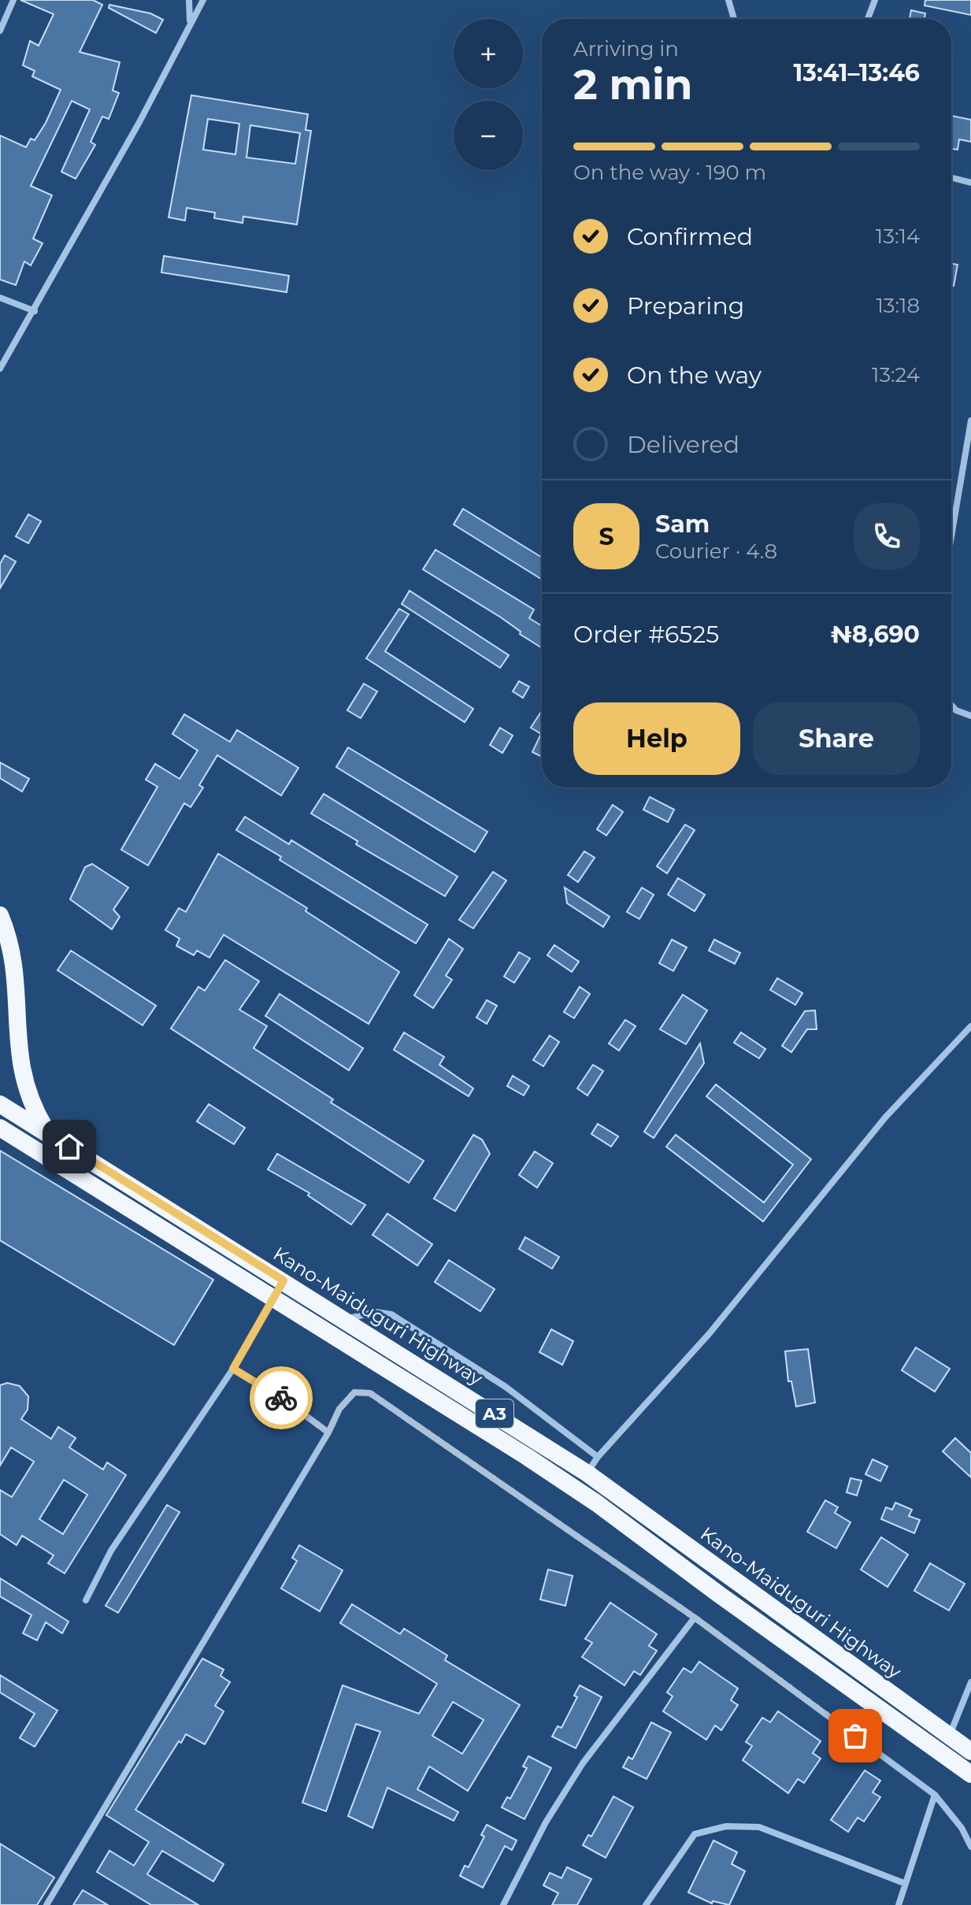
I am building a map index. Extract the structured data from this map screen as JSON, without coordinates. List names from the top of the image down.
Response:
{
  "streets": {
    "highway": ["Kano-Maiduguri Highway", "A3"]
  },
  "page": {
    "map_buttons": ["+", "−"],
    "heading": ["2 min", "Arriving in", "13:41–13:46"],
    "panel": [
      "Sam",
      "Courier · 4.8",
      "Order #6525",
      "₦8,690"
    ],
    "bar": "On the way · 190 m",
    "list": [
      ["Confirmed", "13:14"],
      ["Preparing", "13:18"],
      ["On the way", "13:24"],
      "Delivered"
    ],
    "round": "S",
    "buttons": ["Help", "Share"]
  }
}
